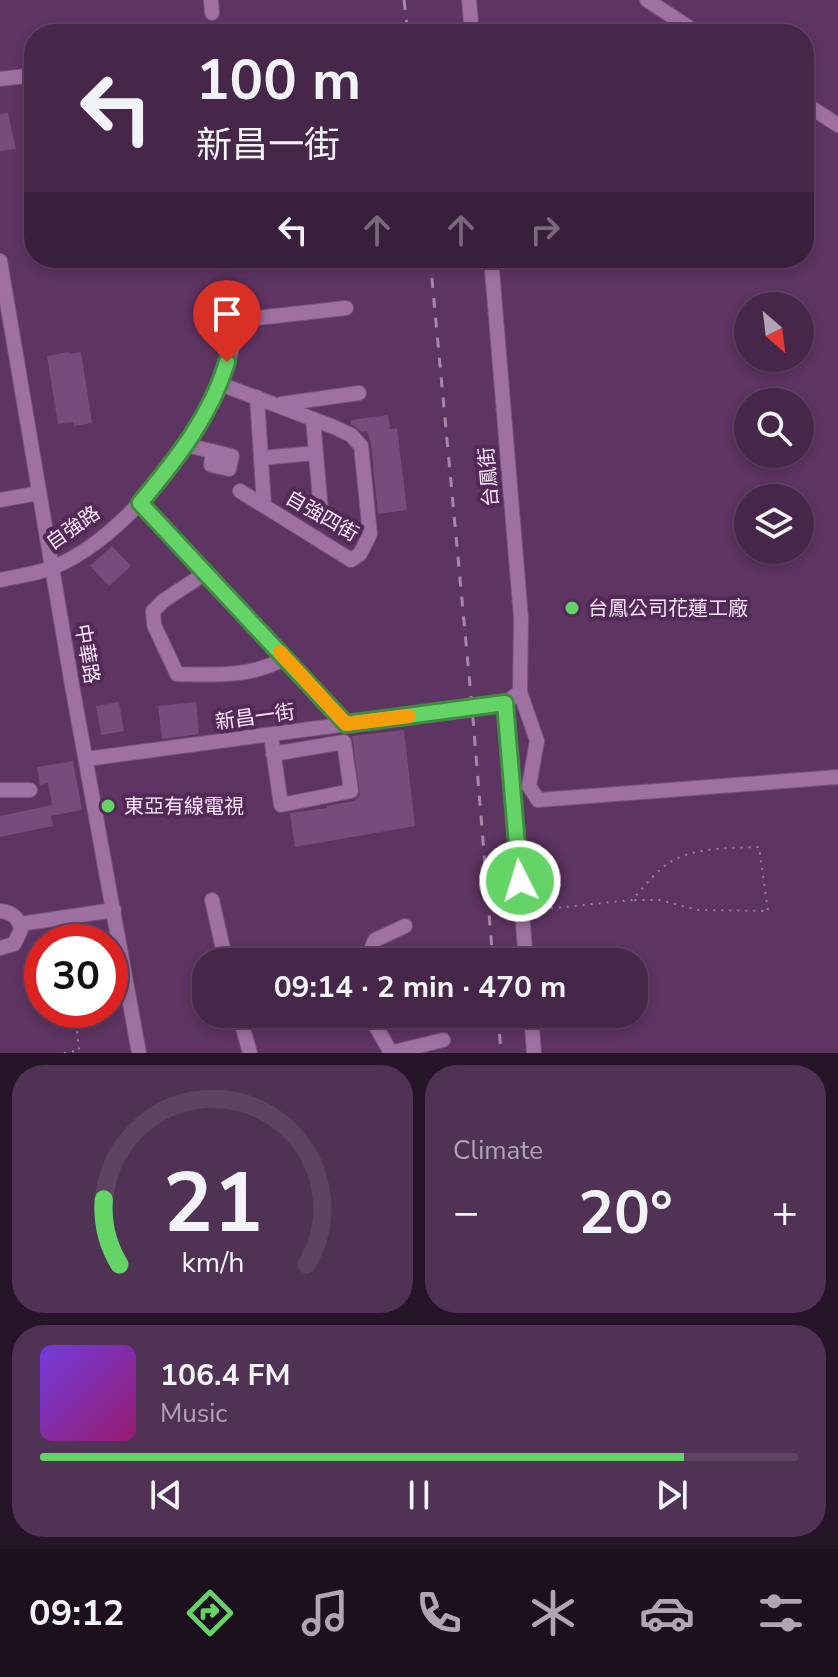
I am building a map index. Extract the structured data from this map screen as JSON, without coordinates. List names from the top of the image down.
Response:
{
  "streets": {
    "street": [
      "台鳳街",
      "自強四街",
      "自強路",
      "中華路",
      "新昌一街"
    ]
  },
  "crossings": [
    ["台鳳街", "新昌一街"],
    ["自強路", "中華路"],
    ["中華路", "新昌一街"]
  ],
  "places": ["台鳳公司花蓮工廠", "東亞有線電視"],
  "north": "bottom right",
  "page": {
    "turn": ["100 m", "新昌一街"],
    "limit": "30",
    "trip": "09:14 · 2 min · 470 m",
    "tile": "Climate",
    "heat": ["−", "20°", "+"],
    "song": ["106.4 FM", "Music"],
    "tabs": "09:12",
    "gauge": ["21", "km/h"]
  }
}
